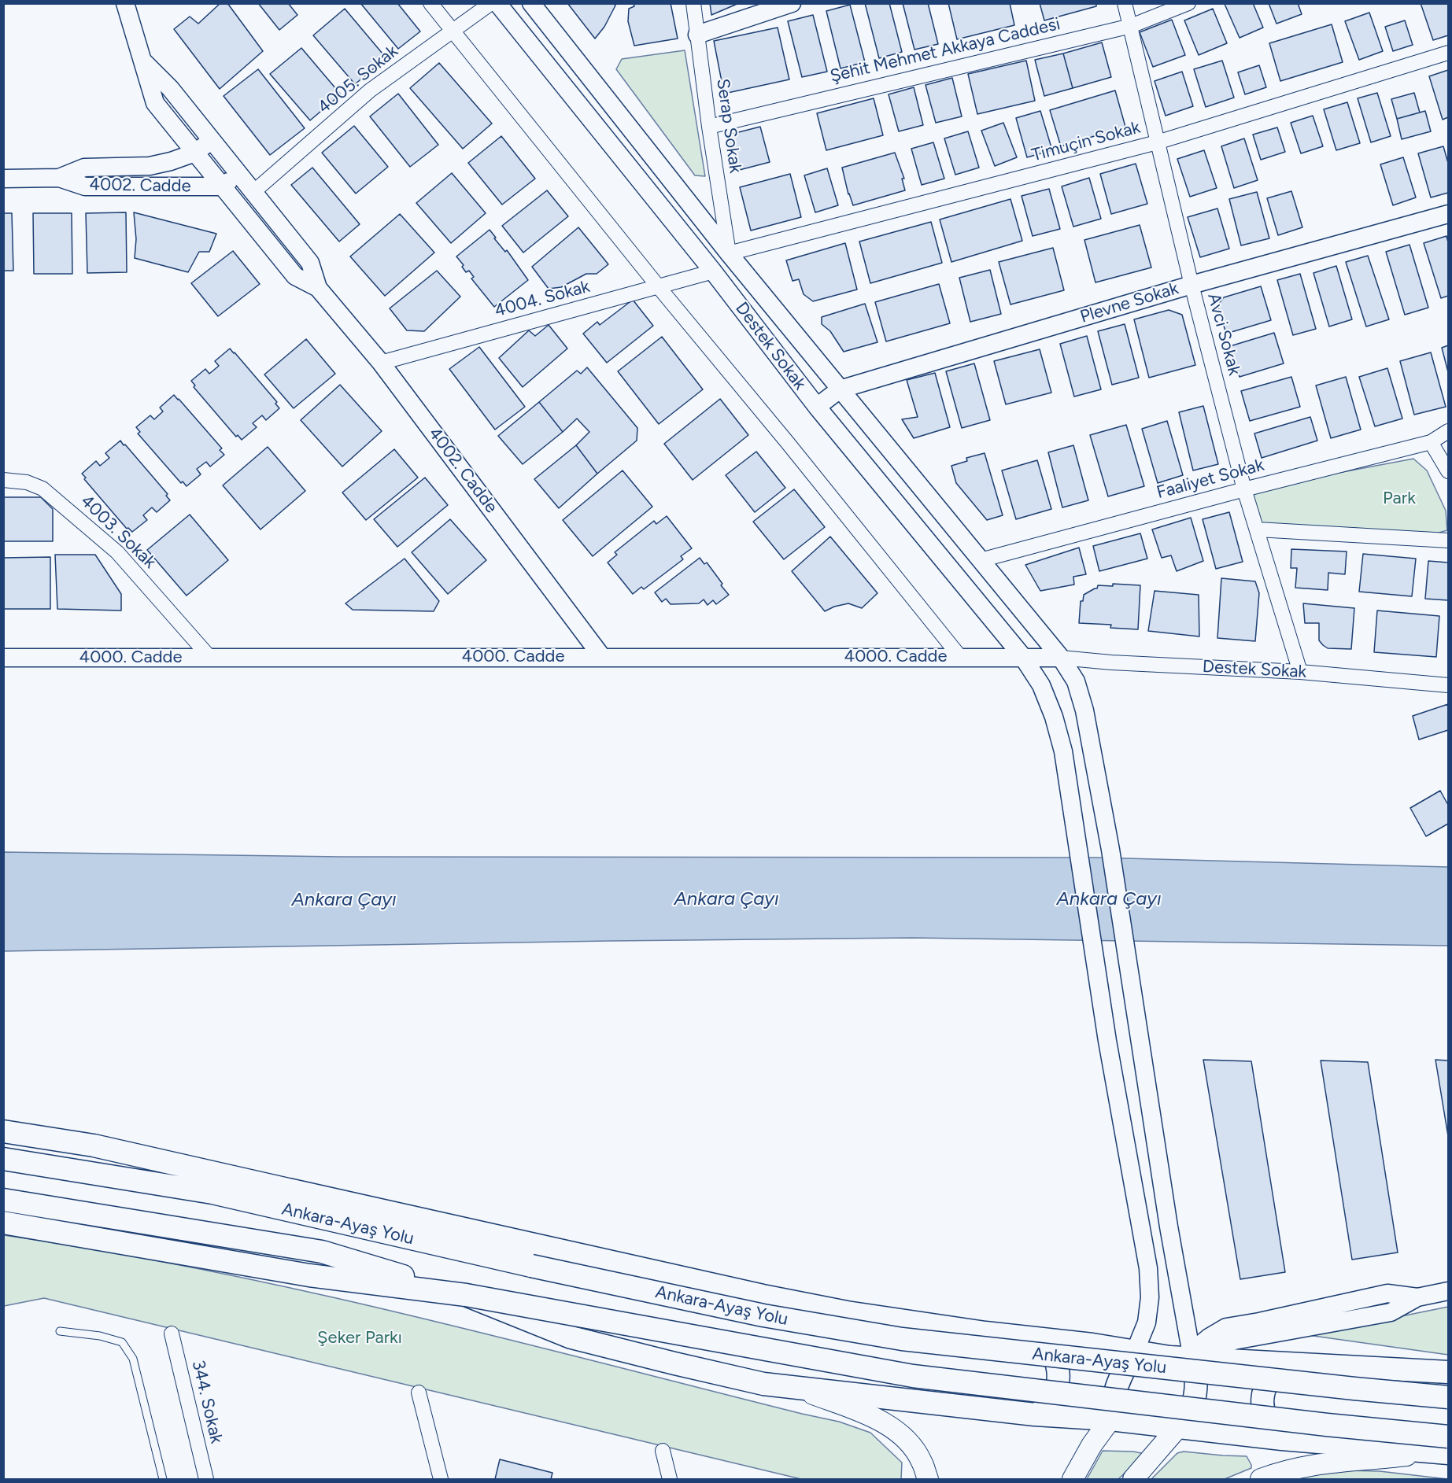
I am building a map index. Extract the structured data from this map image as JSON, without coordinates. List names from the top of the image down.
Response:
{
  "streets": {
    "highway": ["Ankara-Ayaş Yolu"],
    "street": [
      "Şehit Mehmet Akkaya Caddesi",
      "4005. Sokak",
      "Serap Sokak",
      "Timuçin Sokak",
      "4002. Cadde",
      "4004. Sokak",
      "Plevne Sokak",
      "Avci Sokak",
      "Destek Sokak",
      "Faaliyet Sokak",
      "4003. Sokak",
      "4000. Cadde",
      "344. Sokak"
    ]
  },
  "crossings": [
    ["Şehit Mehmet Akkaya Caddesi", "Serap Sokak"],
    ["Şehit Mehmet Akkaya Caddesi", "Avci Sokak"],
    ["4005. Sokak", "4002. Cadde"],
    ["Serap Sokak", "Timuçin Sokak"],
    ["Serap Sokak", "Destek Sokak"],
    ["Timuçin Sokak", "Avci Sokak"],
    ["Timuçin Sokak", "Destek Sokak"],
    ["4002. Cadde", "4004. Sokak"],
    ["4002. Cadde", "4000. Cadde"],
    ["4004. Sokak", "Destek Sokak"],
    ["Plevne Sokak", "Avci Sokak"],
    ["Plevne Sokak", "Destek Sokak"],
    ["Avci Sokak", "Destek Sokak"],
    ["Avci Sokak", "Faaliyet Sokak"],
    ["Destek Sokak", "Faaliyet Sokak"],
    ["Destek Sokak", "4000. Cadde"],
    ["4003. Sokak", "4000. Cadde"]
  ],
  "water": ["Ankara Çayı"],
  "parks": ["Park", "Şeker Parkı"]
}
